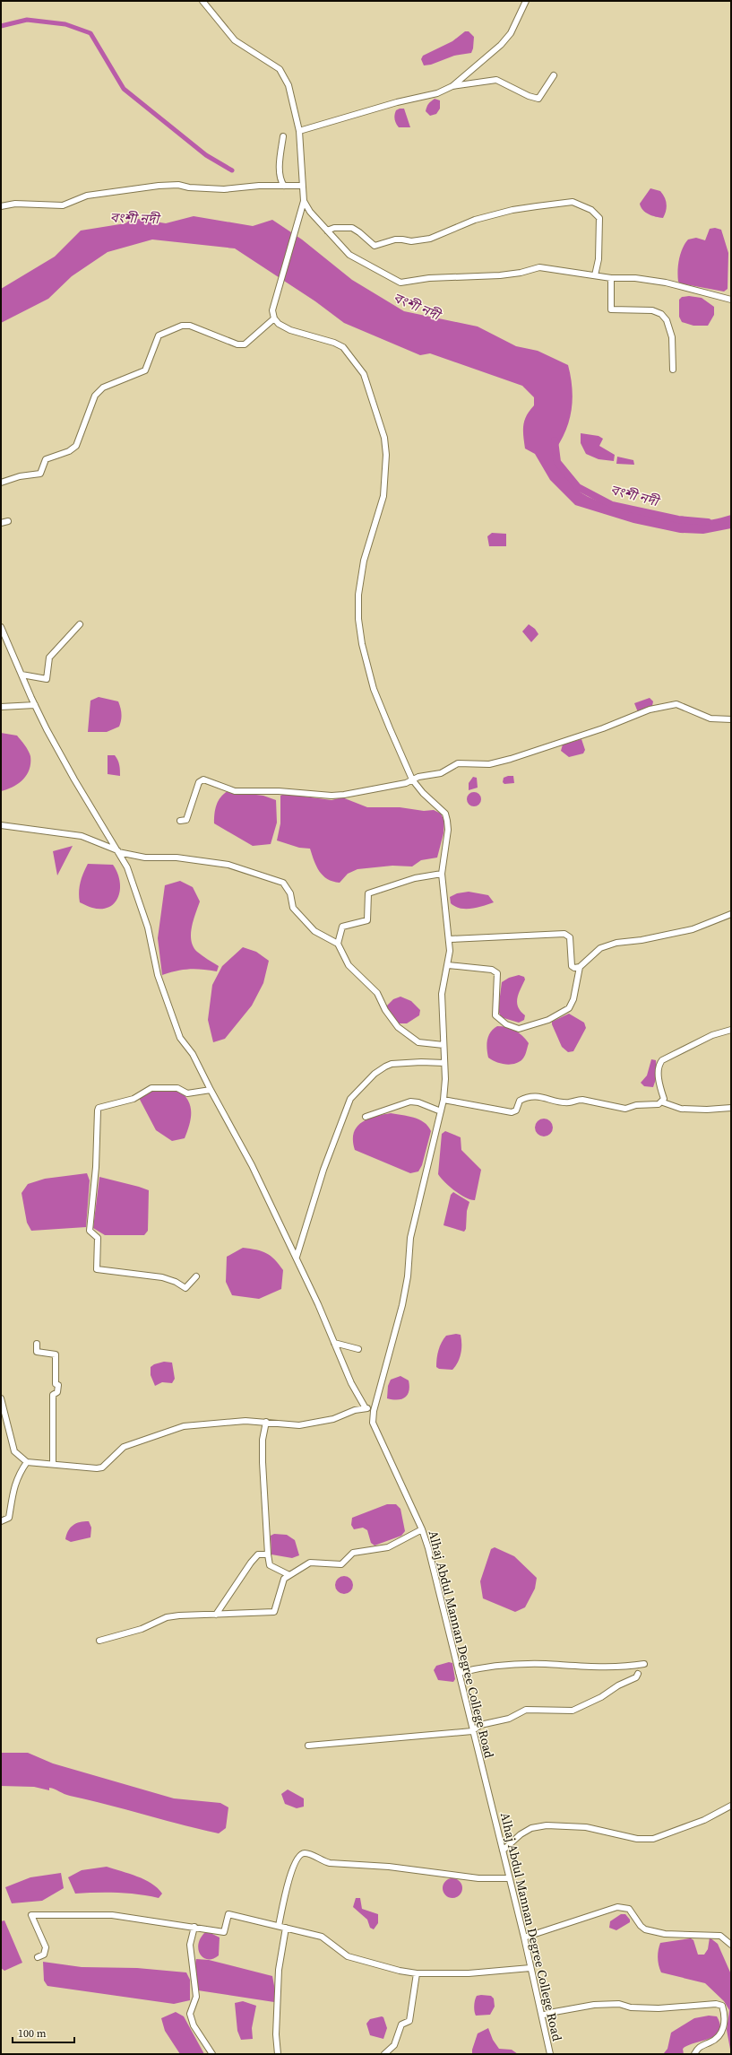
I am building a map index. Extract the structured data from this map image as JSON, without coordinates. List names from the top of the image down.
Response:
{
  "streets": {
    "street": ["Alhaj Abdul Mannan Degree College Road"]
  },
  "water": ["বংশী নদী"],
  "scale_bar": "100 m"
}
